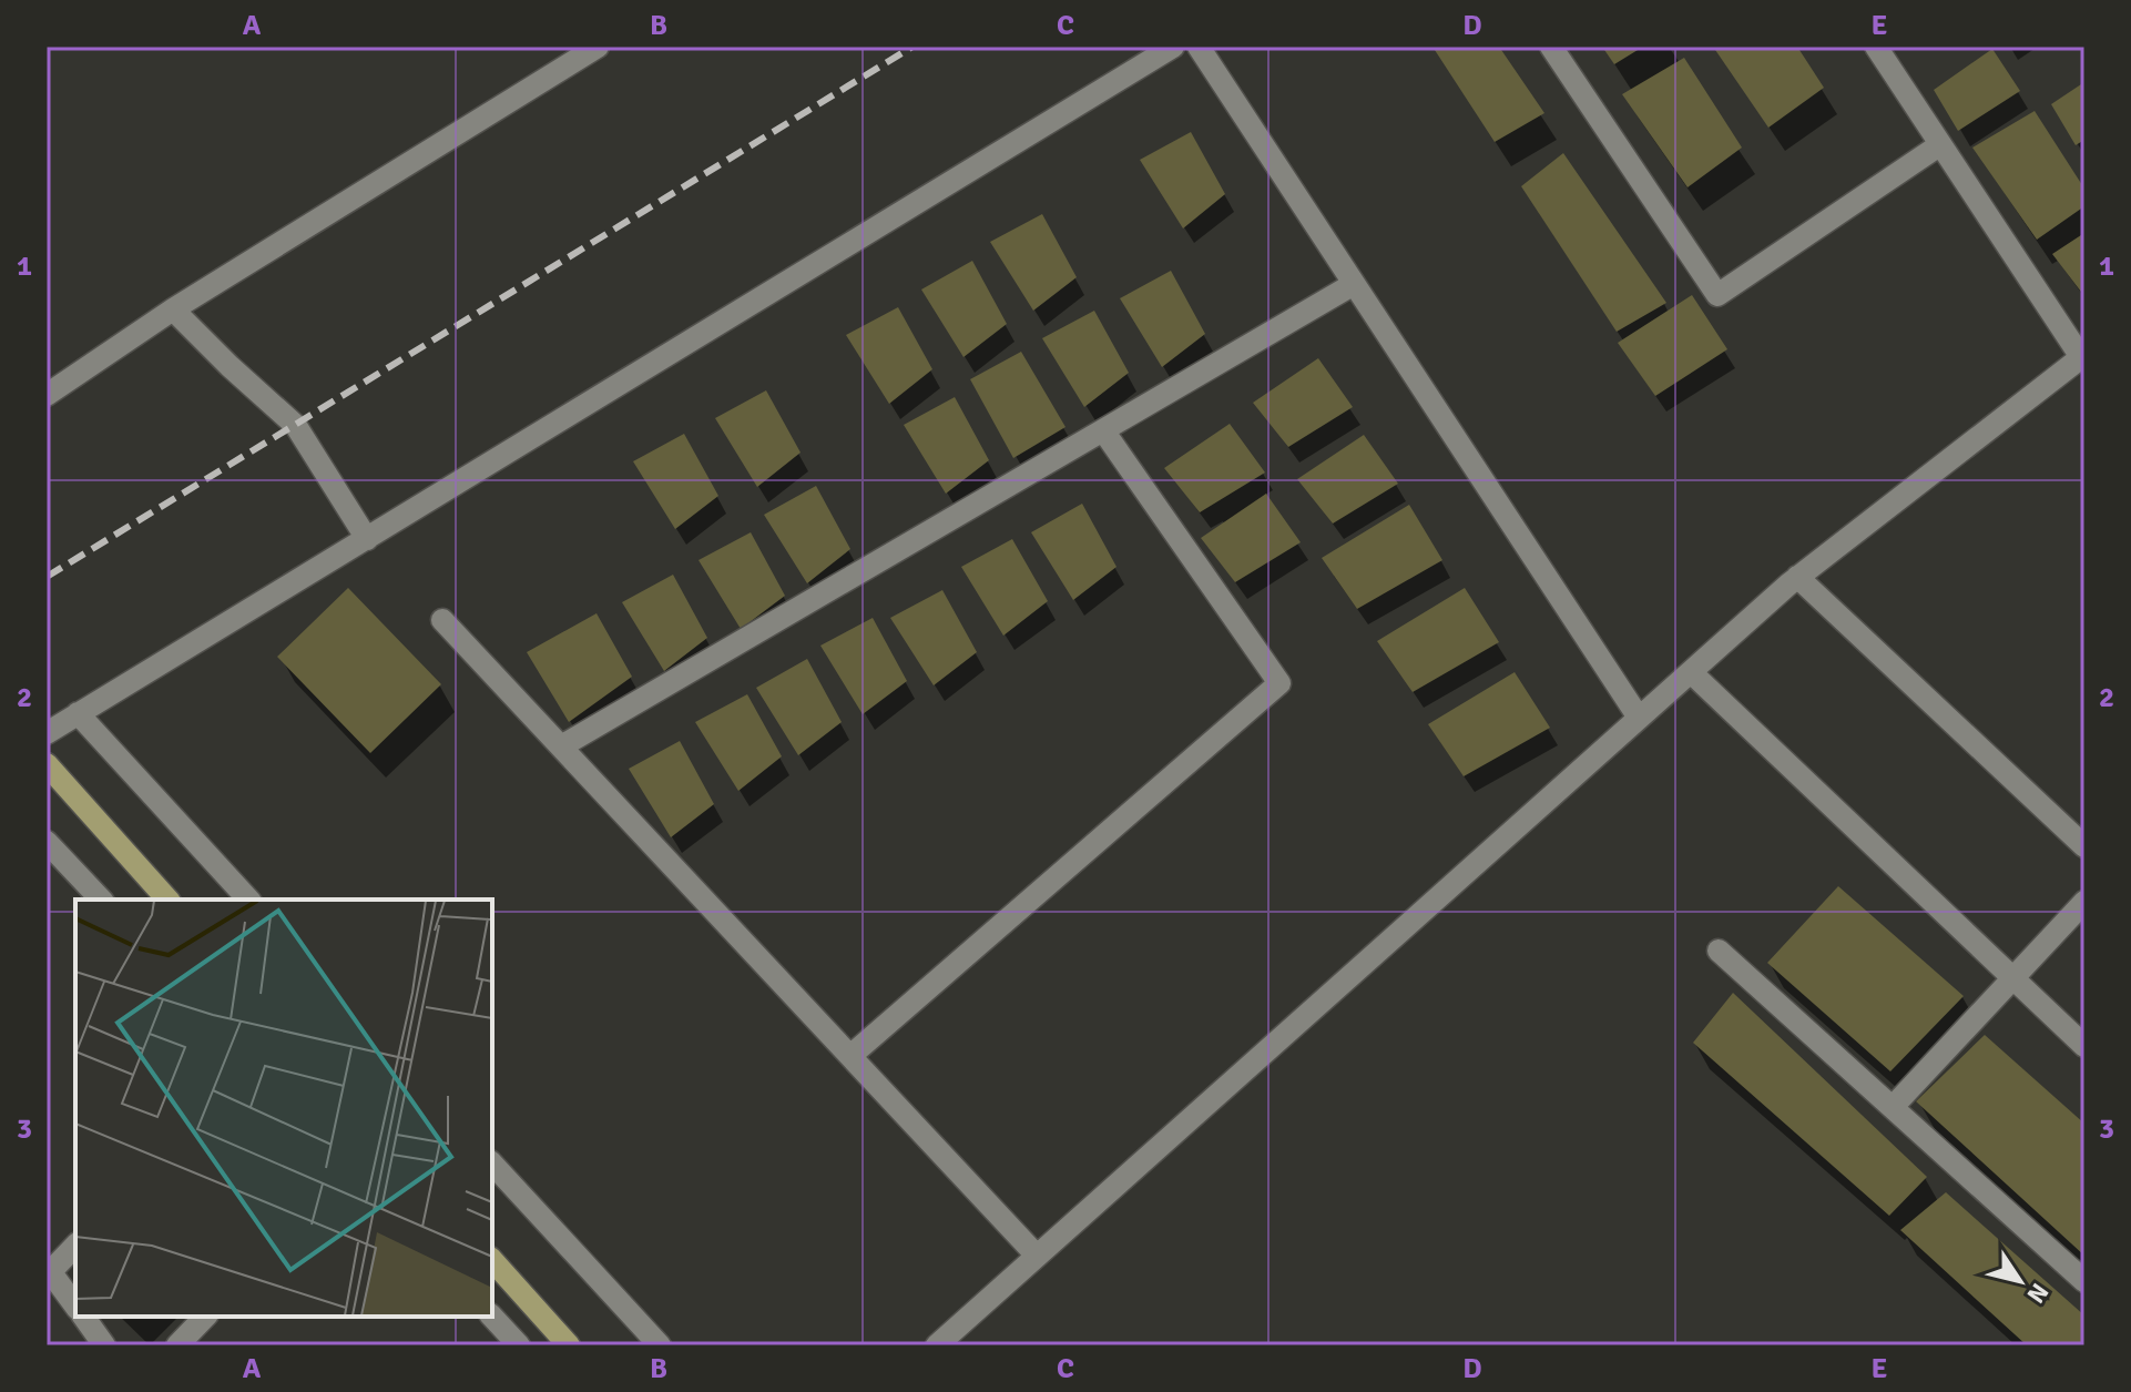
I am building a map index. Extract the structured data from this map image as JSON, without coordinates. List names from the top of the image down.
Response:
{
  "north": "bottom right",
  "grid": {
    "columns": [
      "A",
      "B",
      "C",
      "D",
      "E"
    ],
    "rows": ["1", "2", "3"]
  }
}
